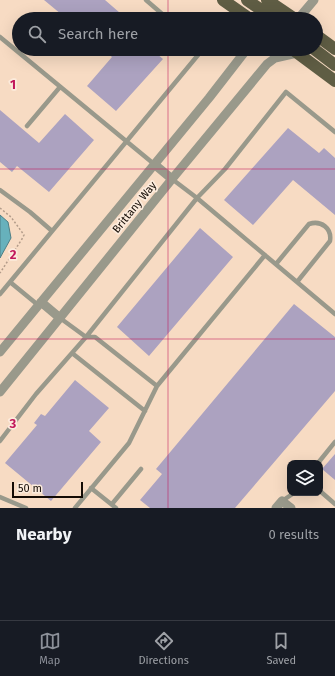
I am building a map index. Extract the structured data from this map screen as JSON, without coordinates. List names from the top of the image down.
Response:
{
  "streets": {
    "street": ["Brittany Way"]
  },
  "scale_bar": "50 m",
  "page": {
    "search": "Search here",
    "scale": "50 m",
    "heading": ["Nearby", "0 results"],
    "nav": ["Map", "Directions", "Saved"]
  },
  "grid": {
    "rows": ["1", "2", "3"]
  }
}
